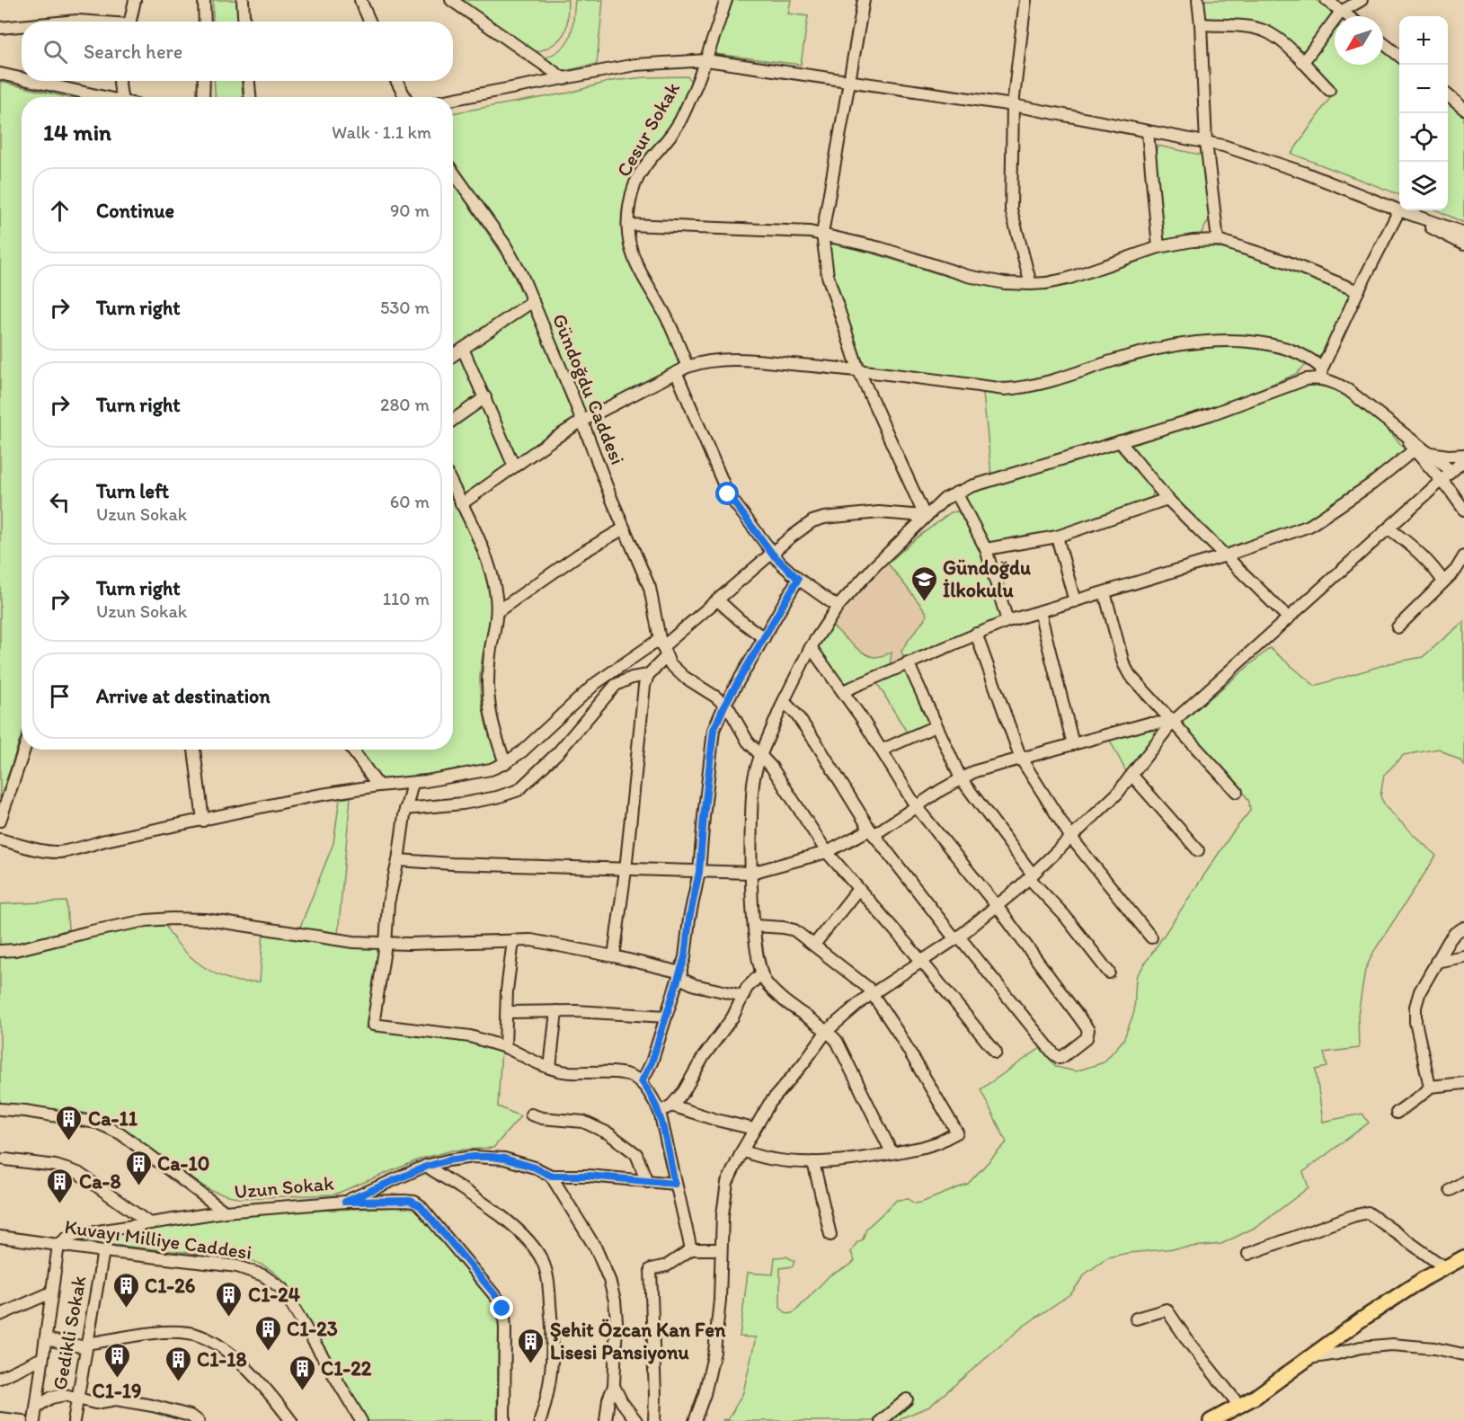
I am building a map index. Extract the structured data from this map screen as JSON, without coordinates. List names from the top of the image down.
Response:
{
  "streets": {
    "street": [
      "Cesur Sokak",
      "Gündoğdu Caddesi",
      "Uzun Sokak",
      "Kuvayı Milliye Caddesi",
      "Gedikli Sokak"
    ]
  },
  "crossings": [
    ["Kuvayı Milliye Caddesi", "Gedikli Sokak"]
  ],
  "places": {
    "school or university": ["Gündoğdu İlkokulu"],
    "building": [
      "Ca-11",
      "Ca-10",
      "Ca-8",
      "C1-26",
      "C1-24",
      "C1-23",
      "Şehit Özcan Kan Fen Lisesi Pansiyonu",
      "C1-19",
      "C1-18",
      "C1-22"
    ]
  },
  "north": "bottom left",
  "page": {
    "map_buttons": ["+", "−"],
    "search": "Search here",
    "heading": ["14 min", "Walk · 1.1 km"],
    "list": [
      ["Continue", "90 m"],
      ["Turn right", "530 m"],
      ["Turn right", "280 m"],
      ["Turn left", "Uzun Sokak", "60 m"],
      ["Turn right", "Uzun Sokak", "110 m"],
      "Arrive at destination"
    ]
  }
}
